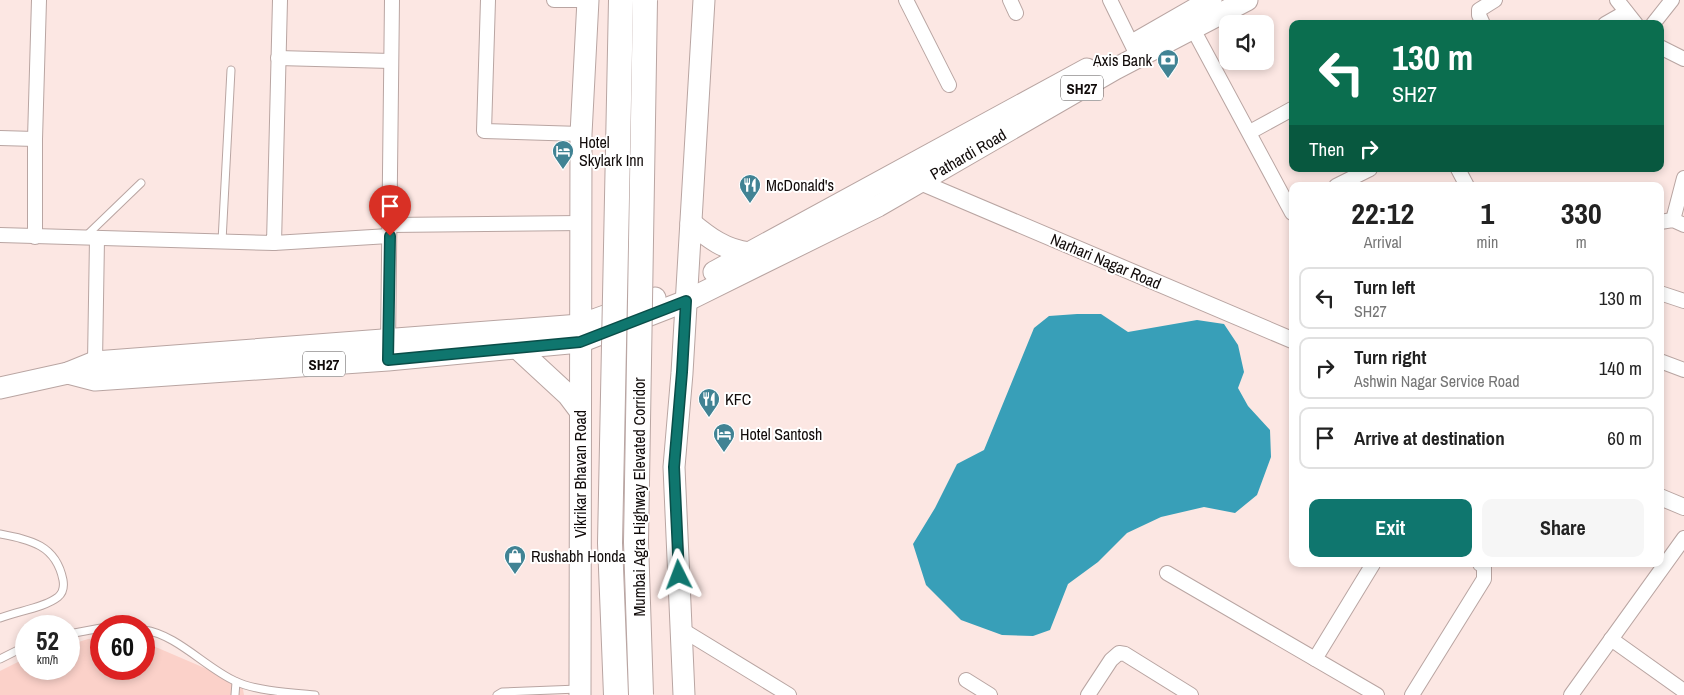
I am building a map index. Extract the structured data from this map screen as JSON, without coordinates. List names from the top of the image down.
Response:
{
  "streets": {
    "highway": ["Mumbai Agra Highway Elevated Corridor"],
    "main road": ["SH27", "Pathardi Road", "Vikrikar Bhavan Road"],
    "street": ["Narhari Nagar Road"]
  },
  "crossings": [
    ["SH27", "Pathardi Road"],
    ["SH27", "Vikrikar Bhavan Road"],
    ["Pathardi Road", "Narhari Nagar Road"]
  ],
  "places": {
    "bank": ["Axis Bank"],
    "hotel": ["Hotel Skylark Inn", "Hotel Santosh"],
    "restaurant": ["McDonald's", "KFC"],
    "shop": ["Rushabh Honda"]
  },
  "page": {
    "turn": ["130 m", "SH27"],
    "then": "Then",
    "eta": [
      "22:12",
      "Arrival",
      "1",
      "min",
      "330",
      "m"
    ],
    "list": [
      {
        "name": "Turn left",
        "note": "SH27",
        "value": "130 m"
      },
      {
        "name": "Turn right",
        "note": "Ashwin Nagar Service Road",
        "value": "140 m"
      },
      {
        "name": "Arrive at destination",
        "value": "60 m"
      }
    ],
    "buttons": ["Exit", "Share"],
    "speed": "52 km/h",
    "limit": "60"
  }
}
